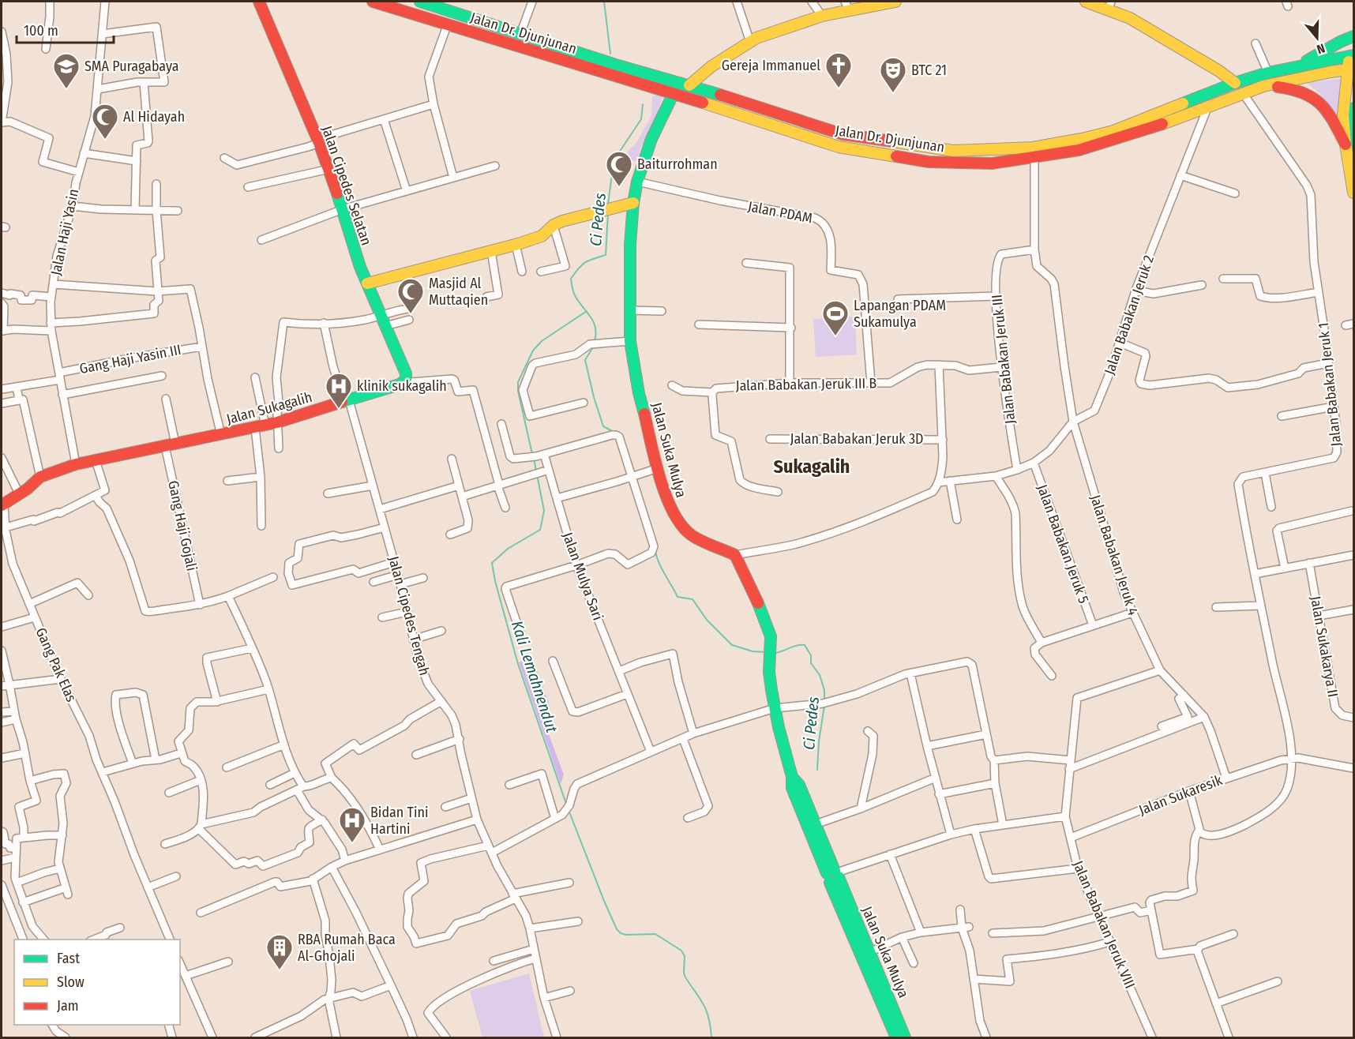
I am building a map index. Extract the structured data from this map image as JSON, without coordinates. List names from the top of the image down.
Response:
{
  "streets": {
    "main road": [
      "Jalan Dr. Djunjunan",
      "Jalan Cipedes Selatan",
      "Jalan Sukagalih",
      "Jalan Suka Mulya"
    ],
    "street": [
      "Jalan PDAM",
      "Jalan Haji Yasin",
      "Jalan Babakan Jeruk 2",
      "Gang Haji Yasin III",
      "Jalan Babakan Jeruk III",
      "Jalan Babakan Jeruk III B",
      "Jalan Babakan Jeruk 1",
      "Jalan Babakan Jeruk 3D",
      "Gang Haji Gojali",
      "Jalan Babakan Jeruk 5",
      "Jalan Babakan Jeruk 4",
      "Jalan Mulya Sari",
      "Jalan Cipedes Tengah",
      "Jalan Sukakarya II",
      "Gang Pak Elas",
      "Jalan Sukaresik",
      "Jalan Babakan Jeruk VIII"
    ]
  },
  "crossings": [
    ["Jalan Dr. Djunjunan", "Jalan Babakan Jeruk 2"],
    ["Jalan Dr. Djunjunan", "Jalan Babakan Jeruk 1"],
    ["Jalan Dr. Djunjunan", "Jalan Suka Mulya"],
    ["Jalan Dr. Djunjunan", "Jalan Babakan Jeruk 4"],
    ["Jalan Cipedes Selatan", "Jalan Sukagalih"],
    ["Jalan PDAM", "Jalan Babakan Jeruk III B"],
    ["Jalan PDAM", "Jalan Suka Mulya"],
    ["Jalan Haji Yasin", "Gang Haji Yasin III"],
    ["Jalan Haji Yasin", "Jalan Sukagalih"],
    ["Jalan Babakan Jeruk 2", "Jalan Babakan Jeruk III"],
    ["Jalan Babakan Jeruk 2", "Jalan Babakan Jeruk 5"],
    ["Jalan Babakan Jeruk 2", "Jalan Babakan Jeruk 4"],
    ["Jalan Babakan Jeruk III", "Jalan Babakan Jeruk III B"],
    ["Jalan Babakan Jeruk III", "Jalan Babakan Jeruk 4"],
    ["Jalan Babakan Jeruk 1", "Jalan Sukaresik"],
    ["Jalan Sukagalih", "Gang Haji Gojali"],
    ["Jalan Sukagalih", "Jalan Cipedes Tengah"],
    ["Jalan Sukagalih", "Gang Pak Elas"],
    ["Jalan Babakan Jeruk 4", "Jalan Sukaresik"],
    ["Jalan Babakan Jeruk 4", "Jalan Babakan Jeruk VIII"],
    ["Jalan Sukaresik", "Jalan Babakan Jeruk VIII"]
  ],
  "districts": ["Sukagalih"],
  "water": ["Ci Pedes", "Kali Lemahnendut"],
  "places": {
    "church": ["Gereja Immanuel"],
    "school or university": ["SMA Puragabaya"],
    "theatre": ["BTC 21"],
    "mosque": ["Al Hidayah", "Baiturrohman", "Masjid Al Muttaqien"],
    "sports": ["Lapangan PDAM Sukamulya"],
    "hospital": ["klinik sukagalih", "Bidan Tini Hartini"],
    "building": ["RBA Rumah Baca Al-Ghojali"]
  },
  "legend": ["Fast", "Slow", "Jam"],
  "scale_bar": "100 m",
  "north": "bottom"
}
